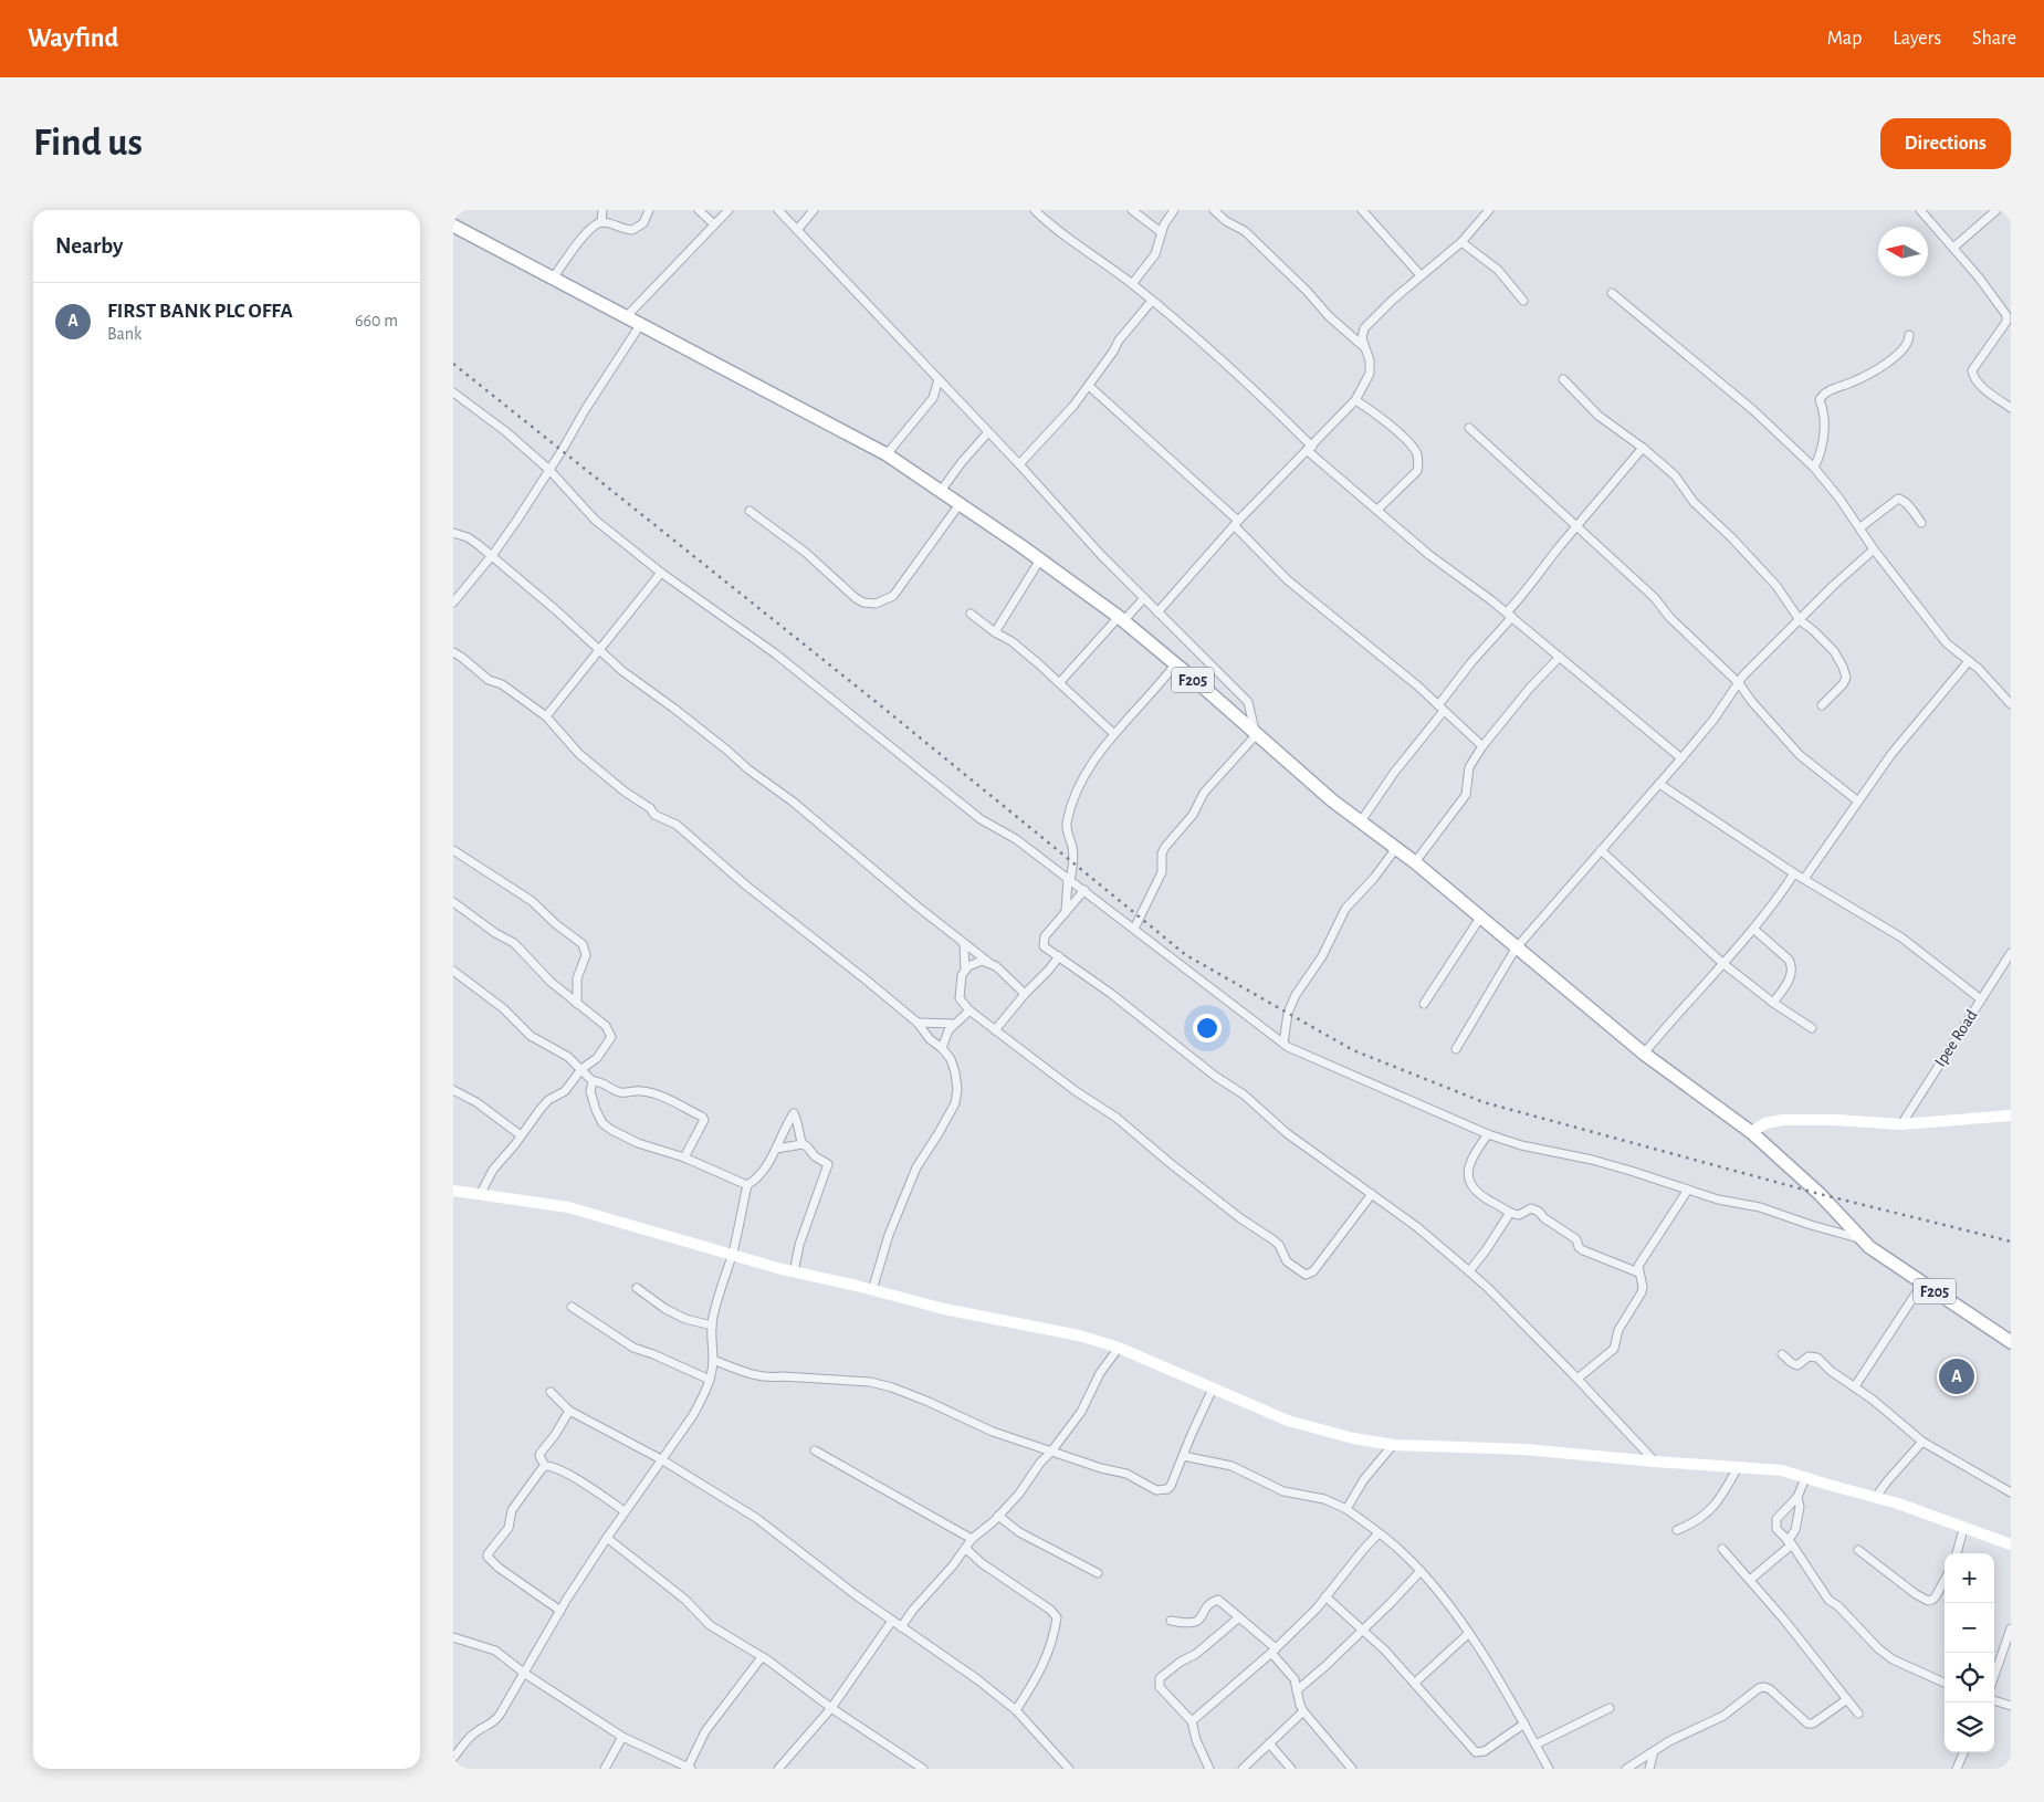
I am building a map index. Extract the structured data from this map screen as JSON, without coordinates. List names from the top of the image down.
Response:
{
  "streets": {
    "main road": ["F205"],
    "street": ["Ipee Road"]
  },
  "north": "left",
  "page": {
    "header": "Wayfind",
    "nav": ["Map", "Layers", "Share"],
    "buttons": "Directions",
    "title": "Find us",
    "heading": "Nearby",
    "list": [
      {
        "mark": "A",
        "name": "FIRST BANK PLC OFFA",
        "note": "Bank",
        "value": "660 m"
      }
    ],
    "pins": "A",
    "map_buttons": ["+", "−"]
  }
}
